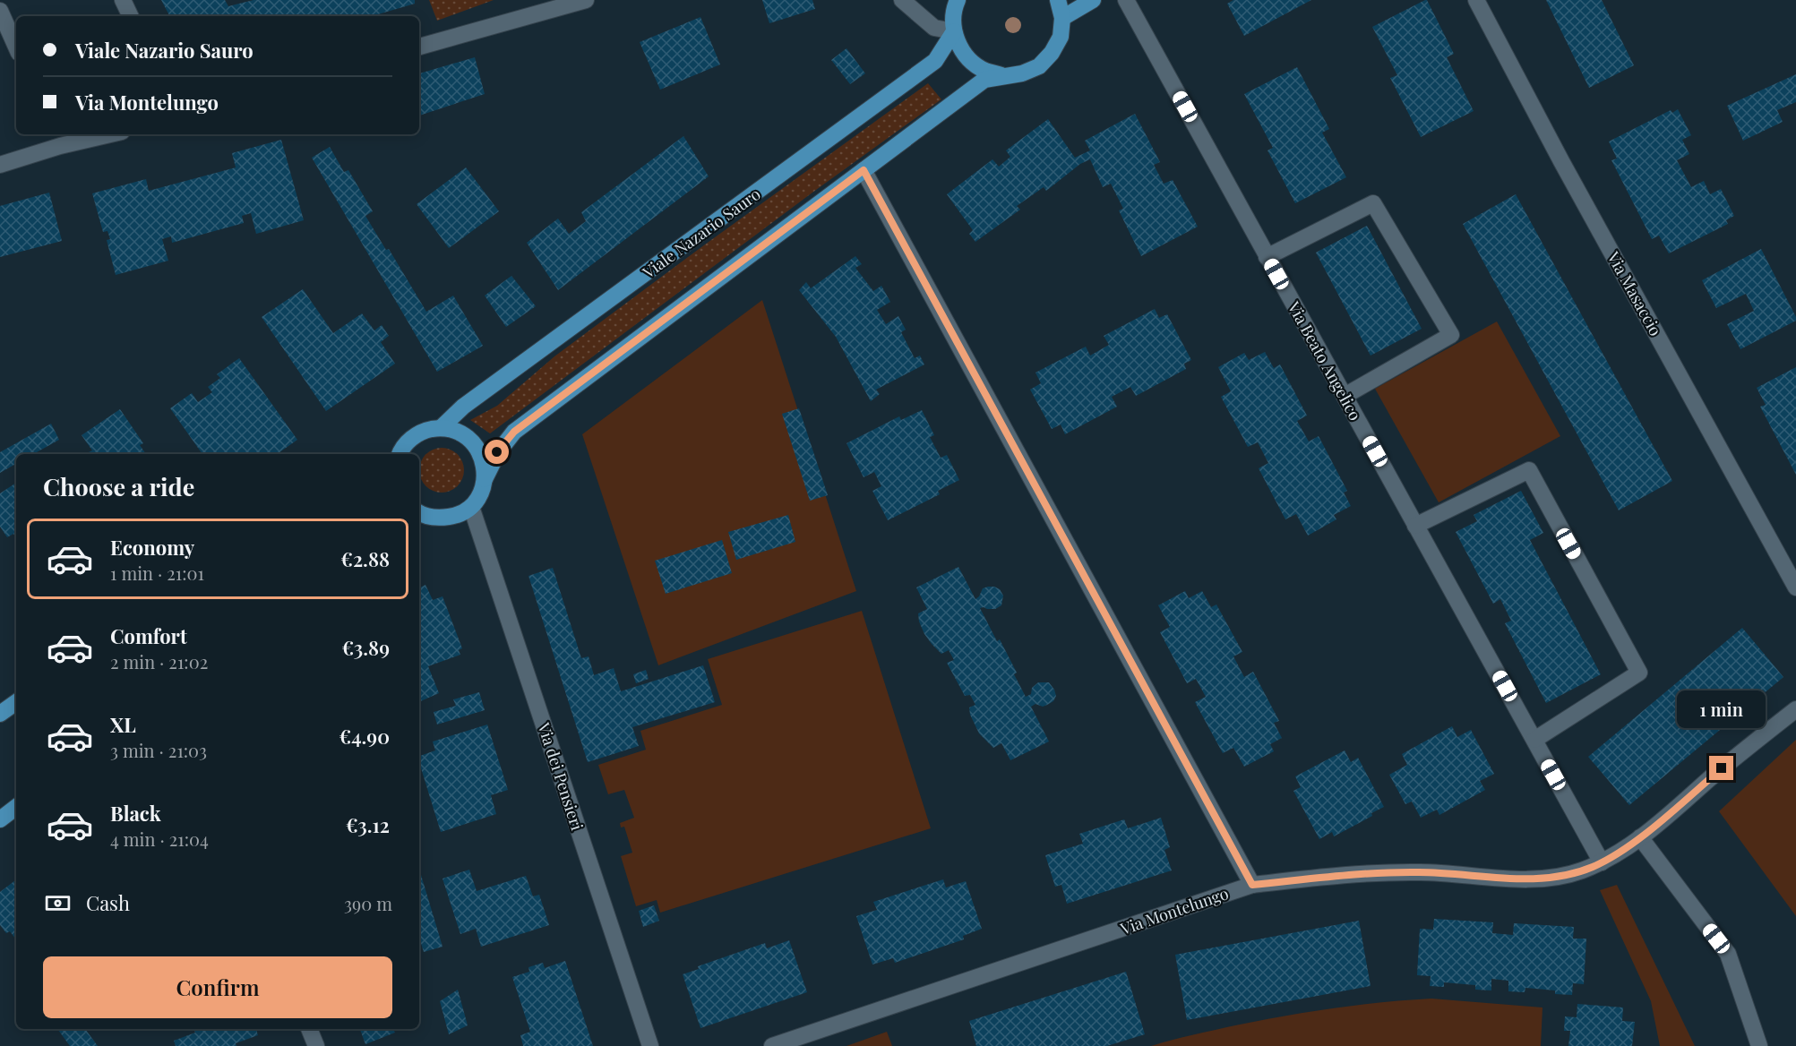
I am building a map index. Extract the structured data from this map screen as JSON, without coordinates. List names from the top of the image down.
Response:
{
  "streets": {
    "main road": ["Viale Nazario Sauro"],
    "street": [
      "Via Masaccio",
      "Via Beato Angelico",
      "Via dei Pensieri",
      "Via Montelungo"
    ]
  },
  "crossings": [
    ["Via Beato Angelico", "Via Montelungo"]
  ],
  "page": {
    "banner": ["Viale Nazario Sauro", "Via Montelungo"],
    "heading": "Choose a ride",
    "list": [
      {
        "name": "Economy",
        "note": "1 min · 21:01",
        "value": "€2.88"
      },
      {
        "name": "Comfort",
        "note": "2 min · 21:02",
        "value": "€3.89"
      },
      {
        "name": "XL",
        "note": "3 min · 21:03",
        "value": "€4.90"
      },
      {
        "name": "Black",
        "note": "4 min · 21:04",
        "value": "€3.12"
      }
    ],
    "bubble": "1 min",
    "pay": ["Cash", "390 m"],
    "buttons": "Confirm"
  }
}
